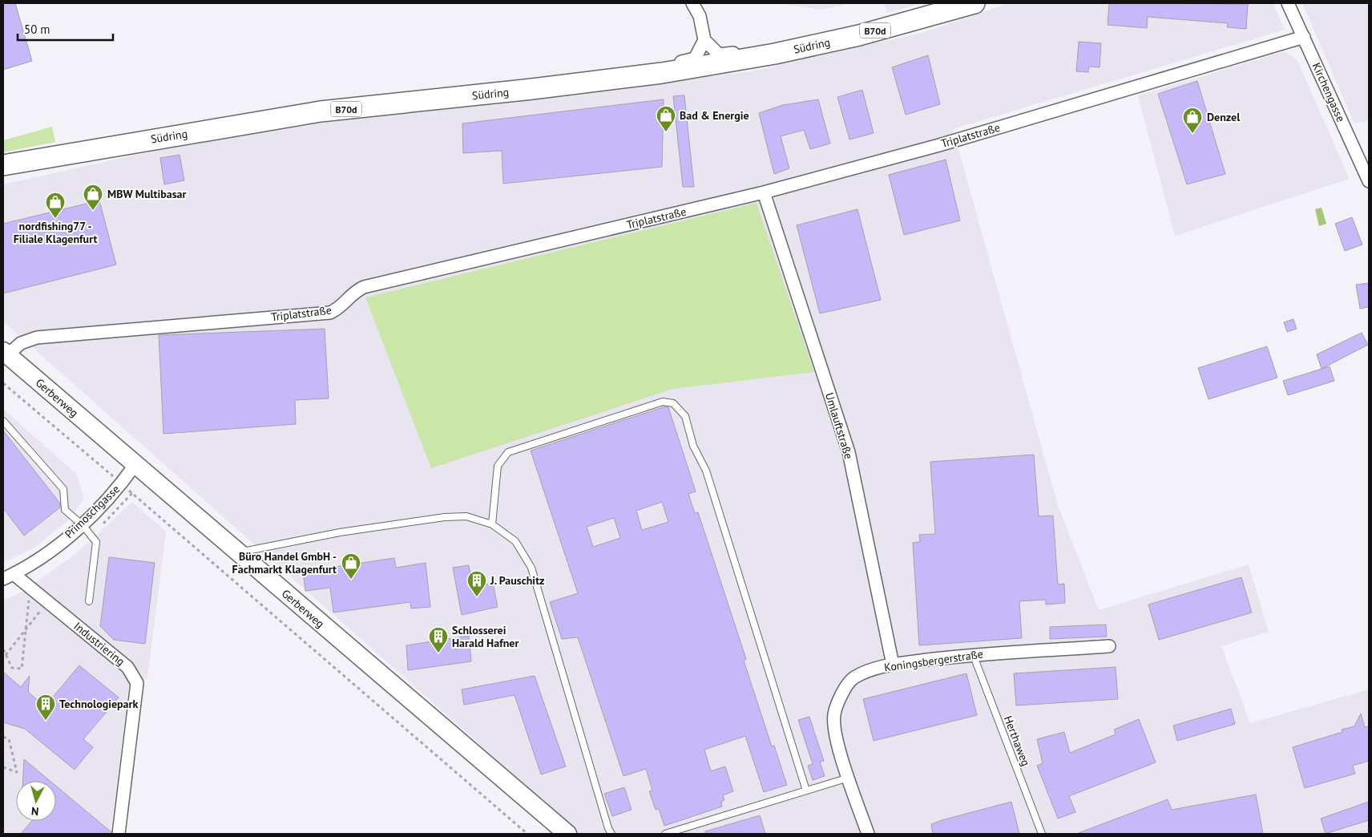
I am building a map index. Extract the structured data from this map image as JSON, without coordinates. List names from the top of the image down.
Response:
{
  "streets": {
    "main road": ["B70d", "Südring"],
    "street": [
      "Kirchengasse",
      "Triplatstraße",
      "Gerberweg",
      "Umlauftstraße",
      "Primoschgasse",
      "Industriering",
      "Koningsbergerstraße"
    ],
    "lane": ["Herthaweg"]
  },
  "crossings": [
    ["Kirchengasse", "Triplatstraße"],
    ["Triplatstraße", "Gerberweg"],
    ["Triplatstraße", "Umlauftstraße"],
    ["Gerberweg", "Primoschgasse"],
    ["Umlauftstraße", "Koningsbergerstraße"],
    ["Primoschgasse", "Industriering"],
    ["Koningsbergerstraße", "Herthaweg"]
  ],
  "places": {
    "shop": [
      "Bad & Energie",
      "Denzel",
      "MBW Multibasar",
      "nordfishing77 - Filiale Klagenfurt",
      "Büro Handel GmbH - Fachmarkt Klagenfurt"
    ],
    "building": ["J. Pauschitz", "Schlosserei Harald Hafner", "Technologiepark"]
  },
  "scale_bar": "50 m",
  "north": "bottom"
}
